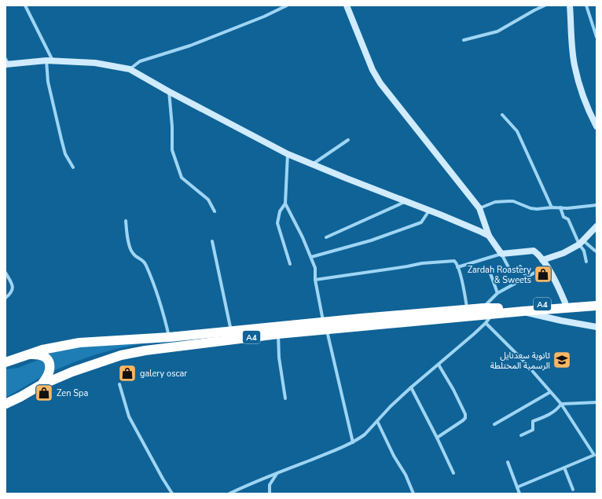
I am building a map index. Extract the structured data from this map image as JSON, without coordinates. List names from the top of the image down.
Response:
{
  "streets": {
    "highway": ["A4"]
  },
  "places": {
    "shop": ["Zardah Roastery & Sweets", "galery oscar", "Zen Spa"],
    "school or university": ["ثانوية سعدنايل الرسمية المختلطة"]
  }
}
